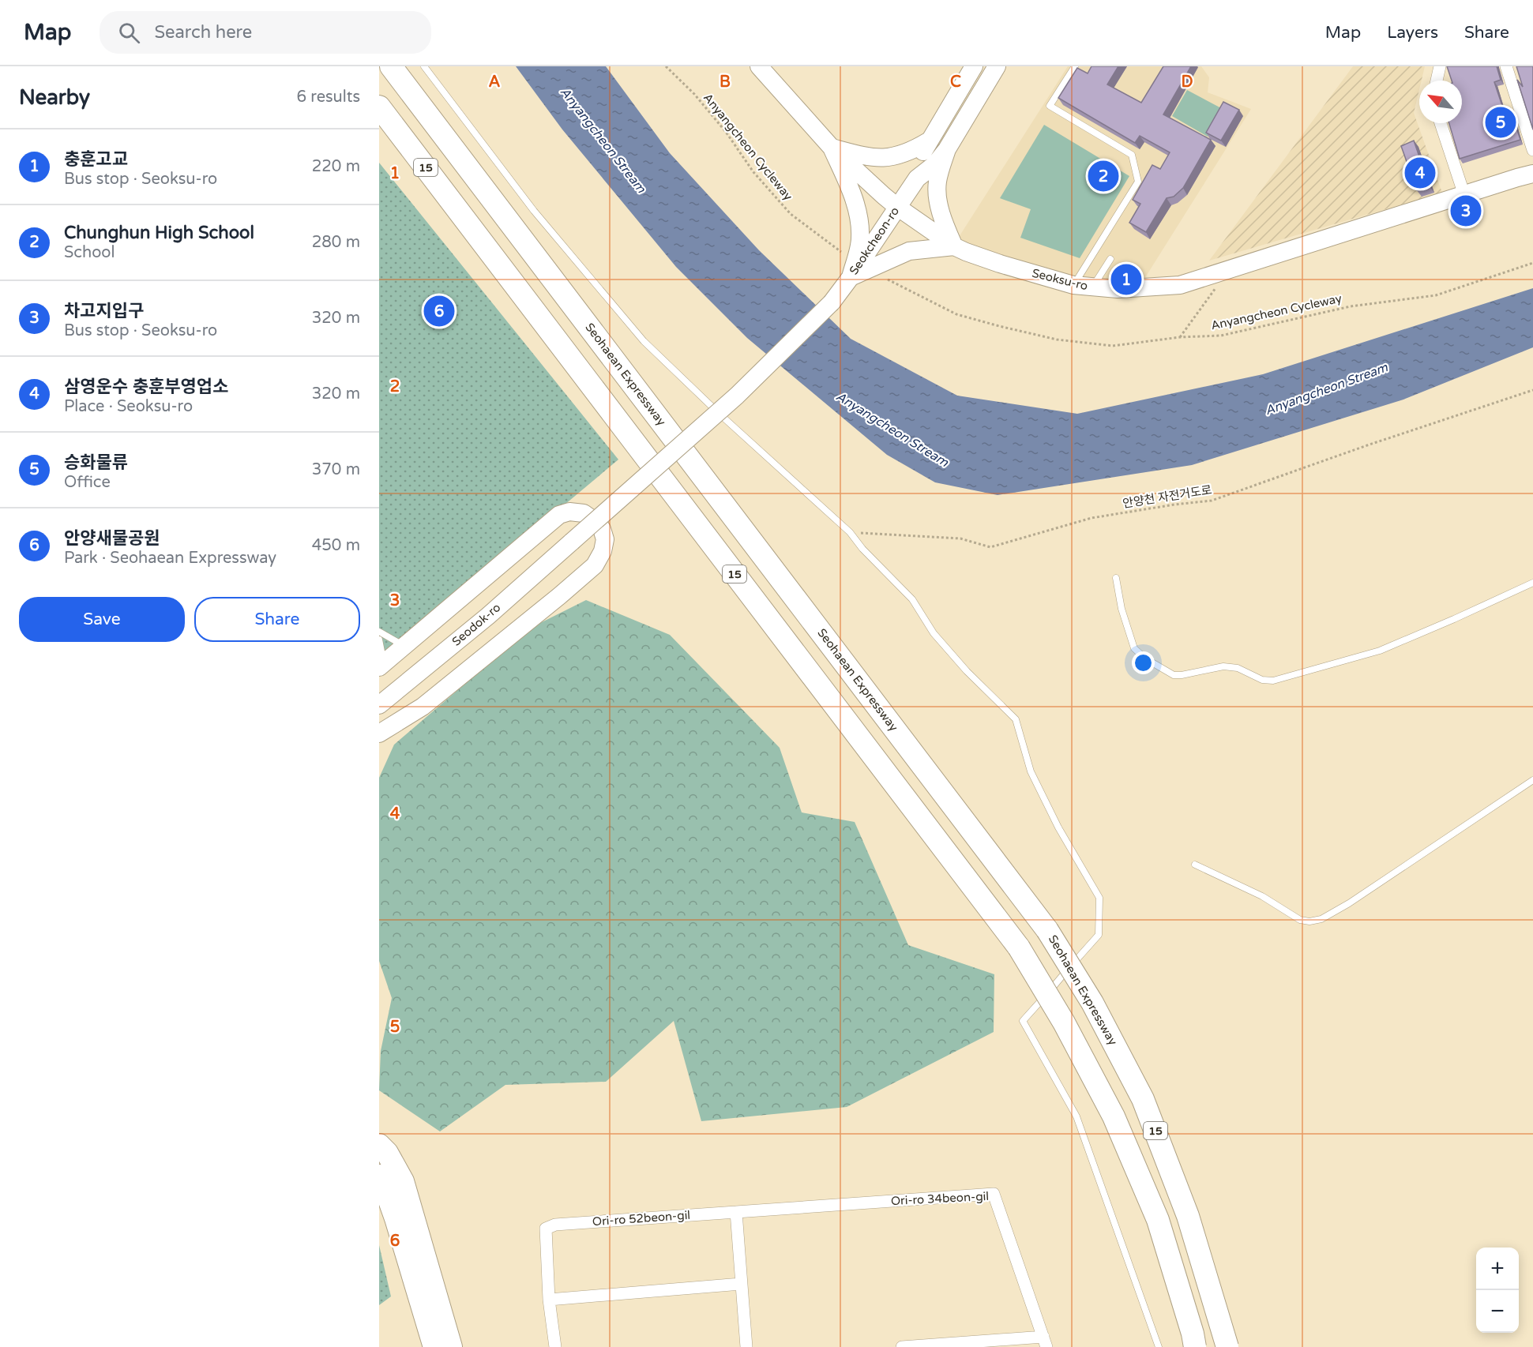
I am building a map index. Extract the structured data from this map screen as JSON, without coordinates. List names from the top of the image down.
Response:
{
  "streets": {
    "highway": ["15", "Seohaean Expressway"],
    "street": [
      "Seokcheon-ro",
      "Seoksu-ro",
      "Seodok-ro",
      "Ori-ro 34beon-gil",
      "Ori-ro 52beon-gil"
    ],
    "path": ["Anyangcheon Cycleway", "안양천 자전거도로"]
  },
  "crossings": [
    ["Seokcheon-ro", "Seoksu-ro"],
    ["Seokcheon-ro", "Seodok-ro"],
    ["Ori-ro 34beon-gil", "Ori-ro 52beon-gil"]
  ],
  "water": ["Anyangcheon Stream"],
  "north": "top left",
  "page": {
    "header": "Map",
    "search": "Search here",
    "nav": ["Map", "Layers", "Share"],
    "heading": ["Nearby", "6 results"],
    "pins": [
      "5",
      "4",
      "2",
      "3",
      "1",
      "6"
    ],
    "list": [
      {
        "mark": "1",
        "name": "충훈고교",
        "note": "Bus stop · Seoksu-ro",
        "value": "220 m"
      },
      {
        "mark": "2",
        "name": "Chunghun High School",
        "note": "School",
        "value": "280 m"
      },
      {
        "mark": "3",
        "name": "차고지입구",
        "note": "Bus stop · Seoksu-ro",
        "value": "320 m"
      },
      {
        "mark": "4",
        "name": "삼영운수 충훈부영업소",
        "note": "Place · Seoksu-ro",
        "value": "320 m"
      },
      {
        "mark": "5",
        "name": "승화물류",
        "note": "Office",
        "value": "370 m"
      },
      {
        "mark": "6",
        "name": "안양새물공원",
        "note": "Park · Seohaean Expressway",
        "value": "450 m"
      }
    ],
    "buttons": ["Save", "Share"],
    "map_buttons": ["+", "−"]
  },
  "grid": {
    "columns": [
      "A",
      "B",
      "C",
      "D"
    ],
    "rows": [
      "1",
      "2",
      "3",
      "4",
      "5",
      "6"
    ]
  }
}
